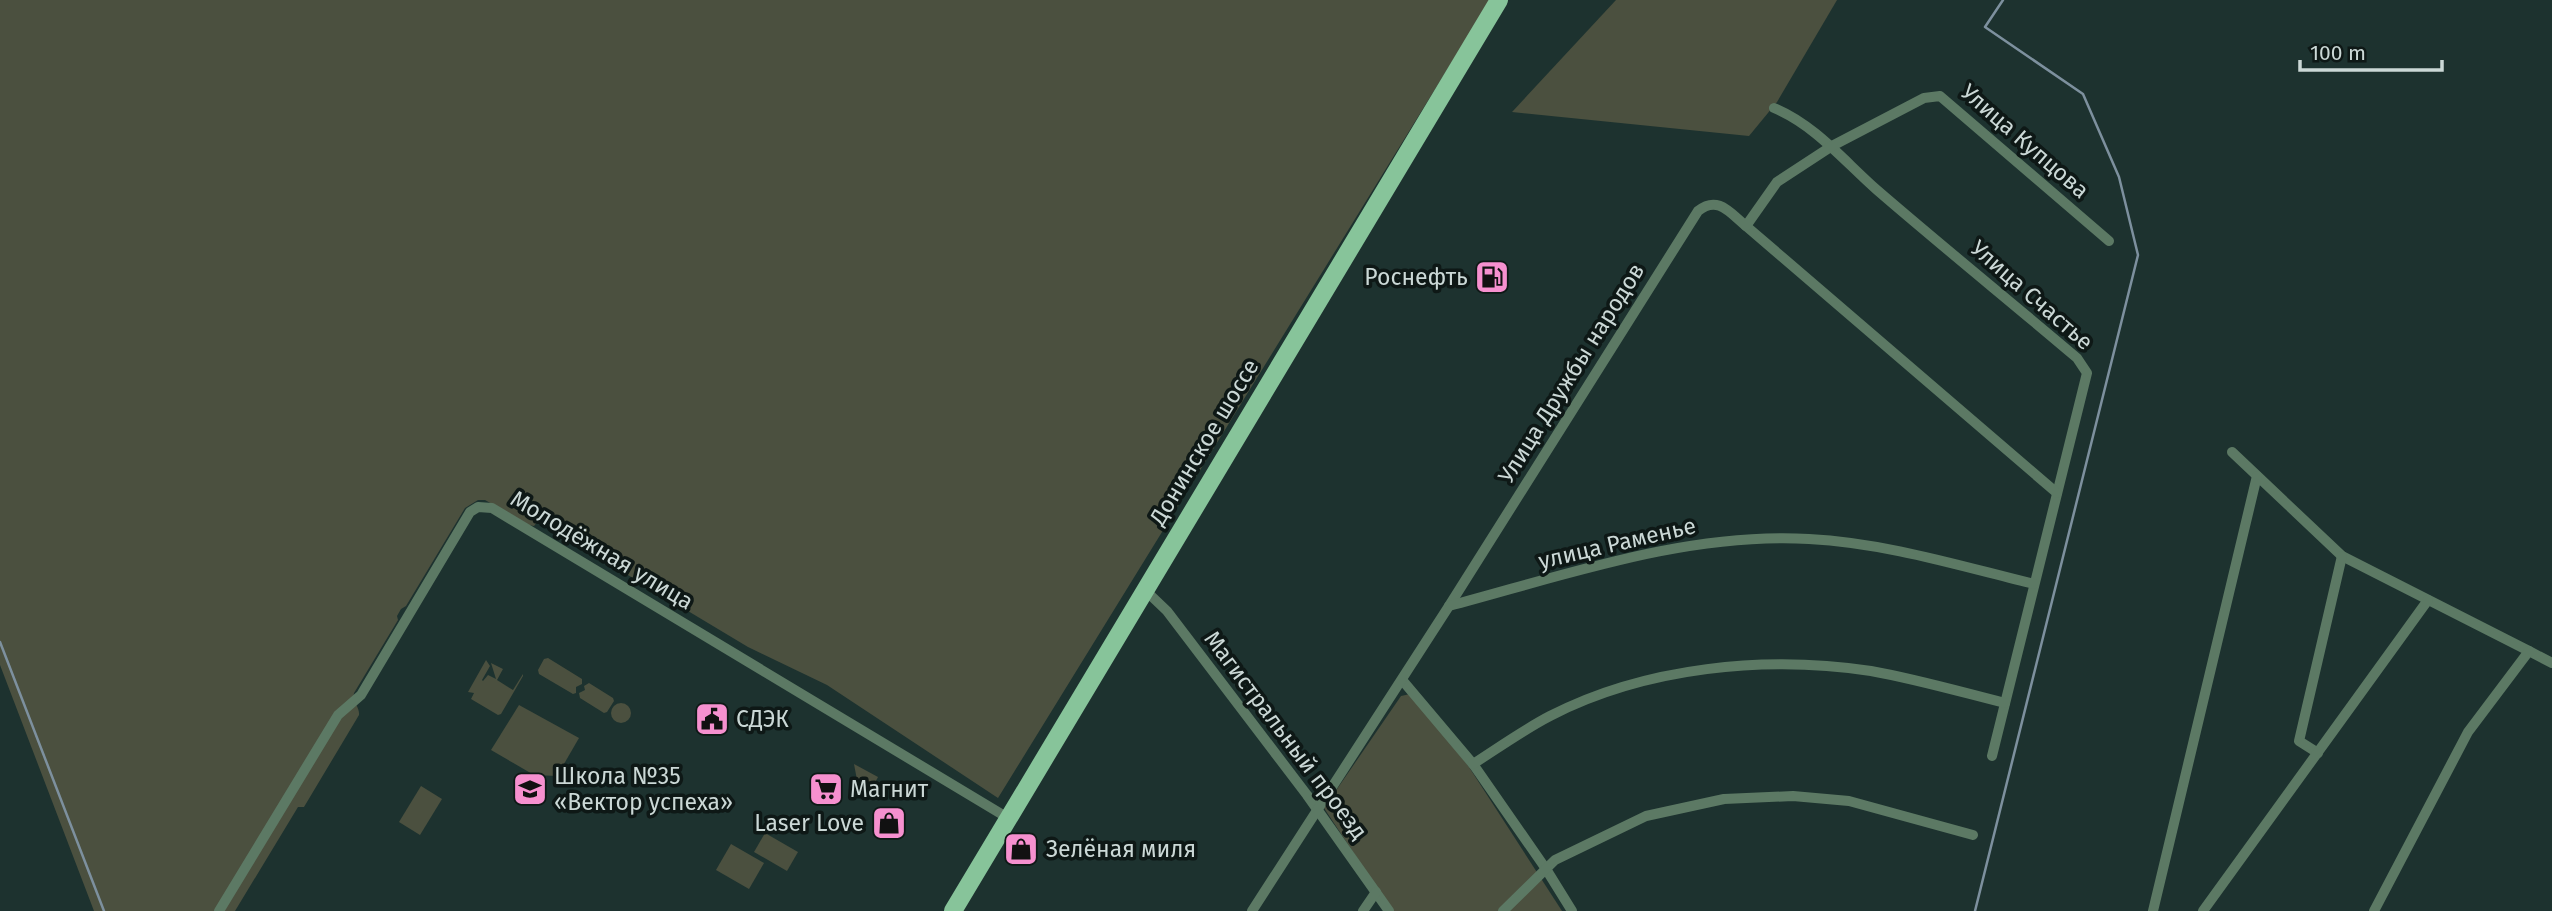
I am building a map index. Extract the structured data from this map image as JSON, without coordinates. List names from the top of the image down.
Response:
{
  "streets": {
    "main road": ["Донинское шоссе"],
    "street": [
      "Улица Купцова",
      "Улица Счастье",
      "Улица Дружбы народов",
      "улица Раменье",
      "Молодёжная улица",
      "Магистральный проезд"
    ]
  },
  "crossings": [
    ["Улица Купцова", "Улица Счастье"],
    ["Улица Счастье", "Улица Дружбы народов"],
    ["Улица Счастье", "улица Раменье"],
    ["Улица Дружбы народов", "улица Раменье"],
    ["Донинское шоссе", "Молодёжная улица"],
    ["Донинское шоссе", "Магистральный проезд"]
  ],
  "places": {
    "fuel station": ["Роснефть"],
    "public building": ["СДЭК"],
    "school or university": ["Школа №35 «Вектор успеха»"],
    "supermarket": ["Магнит"],
    "shop": ["Laser Love", "Зелёная миля"]
  },
  "scale_bar": "100 m"
}
